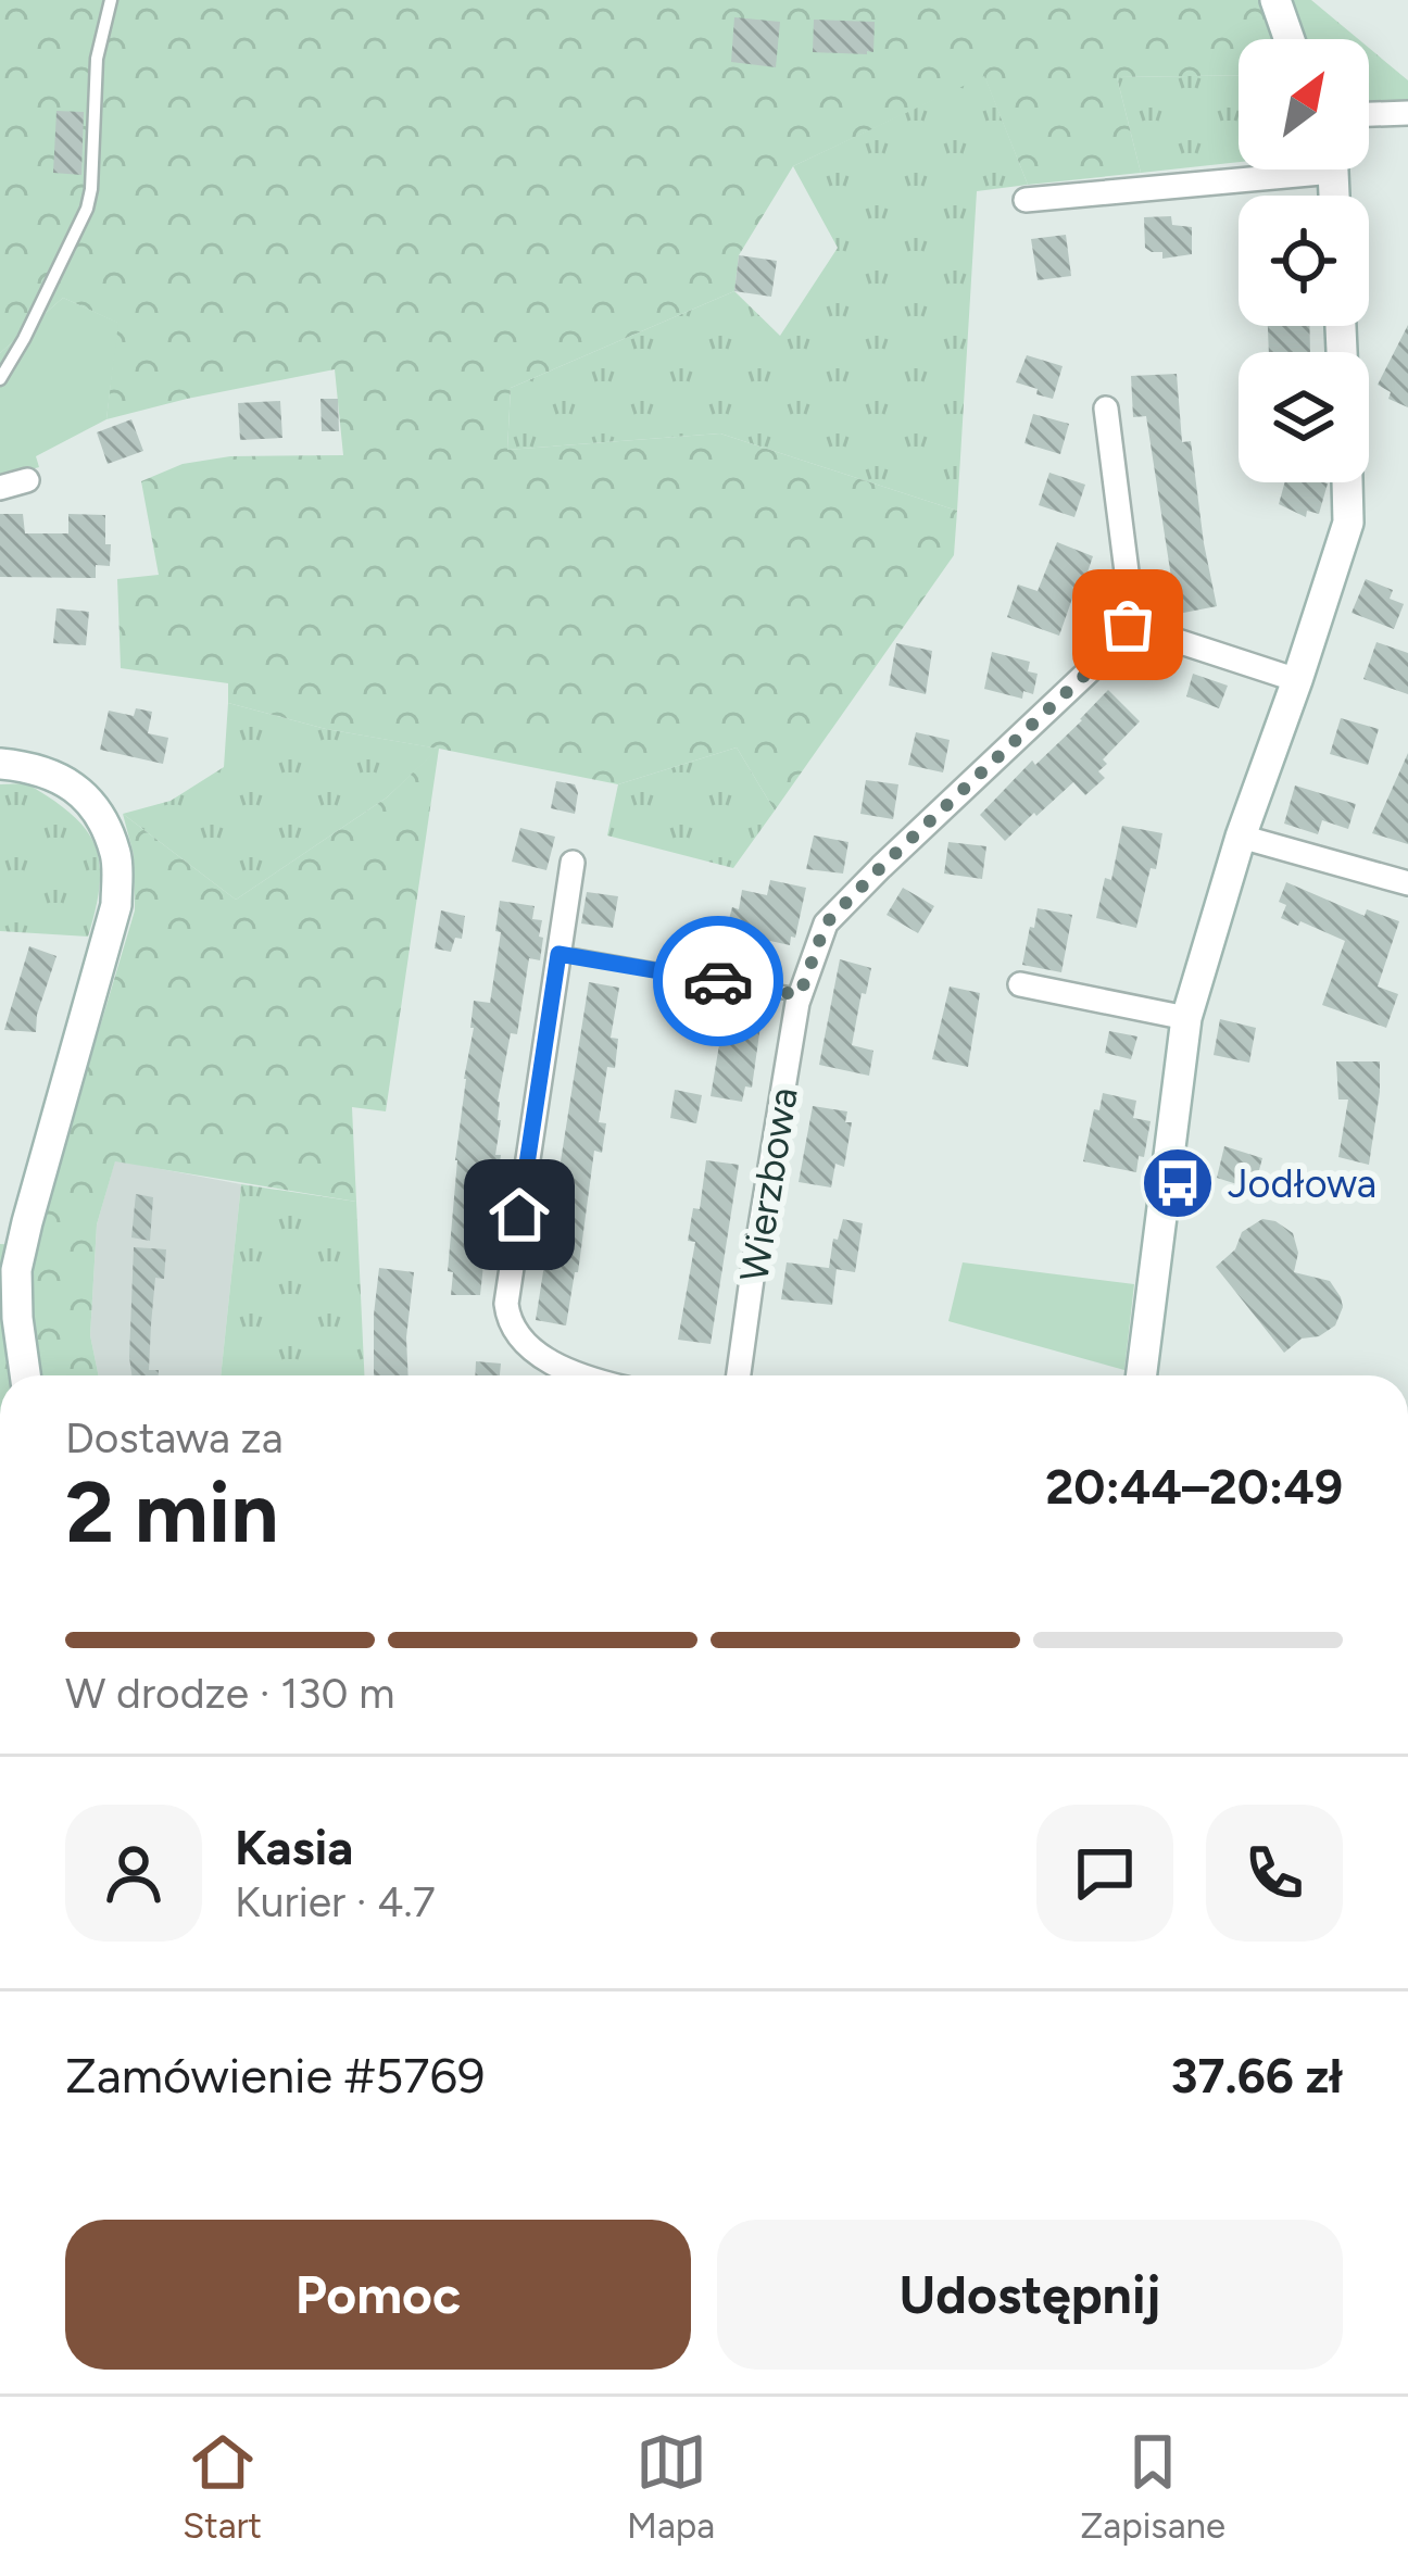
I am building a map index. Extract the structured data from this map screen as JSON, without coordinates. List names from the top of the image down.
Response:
{
  "streets": {
    "street": ["Wierzbowa"]
  },
  "places": {
    "bus stop": ["Jodłowa"]
  },
  "north": "top right",
  "page": {
    "heading": ["2 min", "Dostawa za", "20:44–20:49"],
    "panel": [
      "Kasia",
      "Kurier · 4.7",
      "Zamówienie #5769",
      "37.66 zł"
    ],
    "bar": "W drodze · 130 m",
    "buttons": ["Pomoc", "Udostępnij"],
    "tabs": ["Start", "Mapa", "Zapisane"]
  }
}
